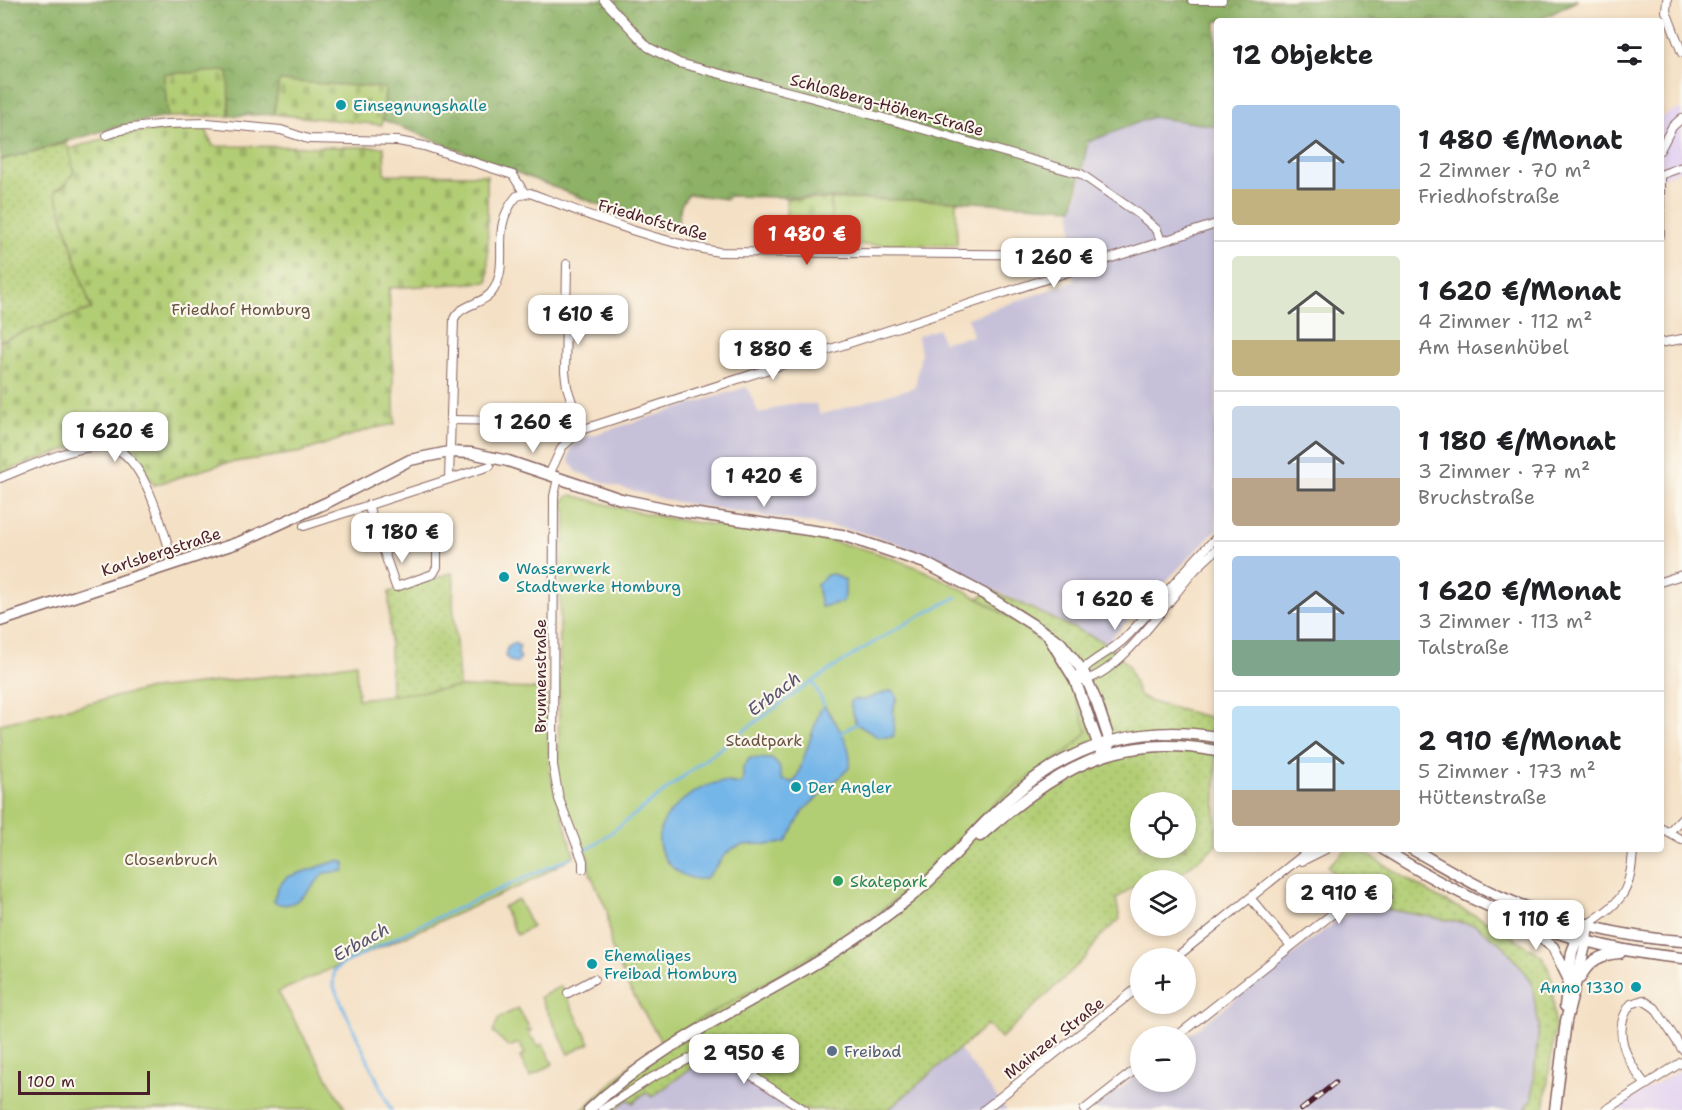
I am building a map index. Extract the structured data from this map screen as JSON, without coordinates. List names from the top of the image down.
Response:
{
  "streets": {
    "main road": ["Karlsbergstraße"],
    "street": [
      "Schloßberg-Höhen-Straße",
      "Friedhofstraße",
      "Brunnenstraße",
      "Mainzer Straße"
    ]
  },
  "crossings": [
    ["Karlsbergstraße", "Brunnenstraße"]
  ],
  "water": ["Erbach"],
  "parks": ["Friedhof Homburg", "Stadtpark", "Closenbruch"],
  "places": [
    "Einsegnungshalle",
    "Wasserwerk Stadtwerke Homburg",
    "Der Angler",
    "Skatepark",
    "Ehemaliges Freibad Homburg",
    "Anno 1330",
    "Freibad"
  ],
  "scale_bar": "100 m",
  "page": {
    "heading": "12 Objekte",
    "list": [
      {
        "name": "1 480 €/Monat",
        "note": "2 Zimmer · 70 m² · Friedhofstraße"
      },
      {
        "name": "1 620 €/Monat",
        "note": "4 Zimmer · 112 m² · Am Hasenhübel"
      },
      {
        "name": "1 180 €/Monat",
        "note": "3 Zimmer · 77 m² · Bruchstraße"
      },
      {
        "name": "1 620 €/Monat",
        "note": "3 Zimmer · 113 m² · Talstraße"
      },
      {
        "name": "2 910 €/Monat",
        "note": "5 Zimmer · 173 m² · Hüttenstraße"
      }
    ],
    "price": [
      "1 480 €",
      "1 260 €",
      "1 610 €",
      "1 880 €",
      "1 260 €",
      "1 620 €",
      "1 420 €",
      "1 180 €",
      "1 620 €",
      "2 910 €",
      "1 110 €",
      "2 950 €"
    ],
    "map_buttons": ["+", "−"],
    "scale": "100 m"
  }
}
